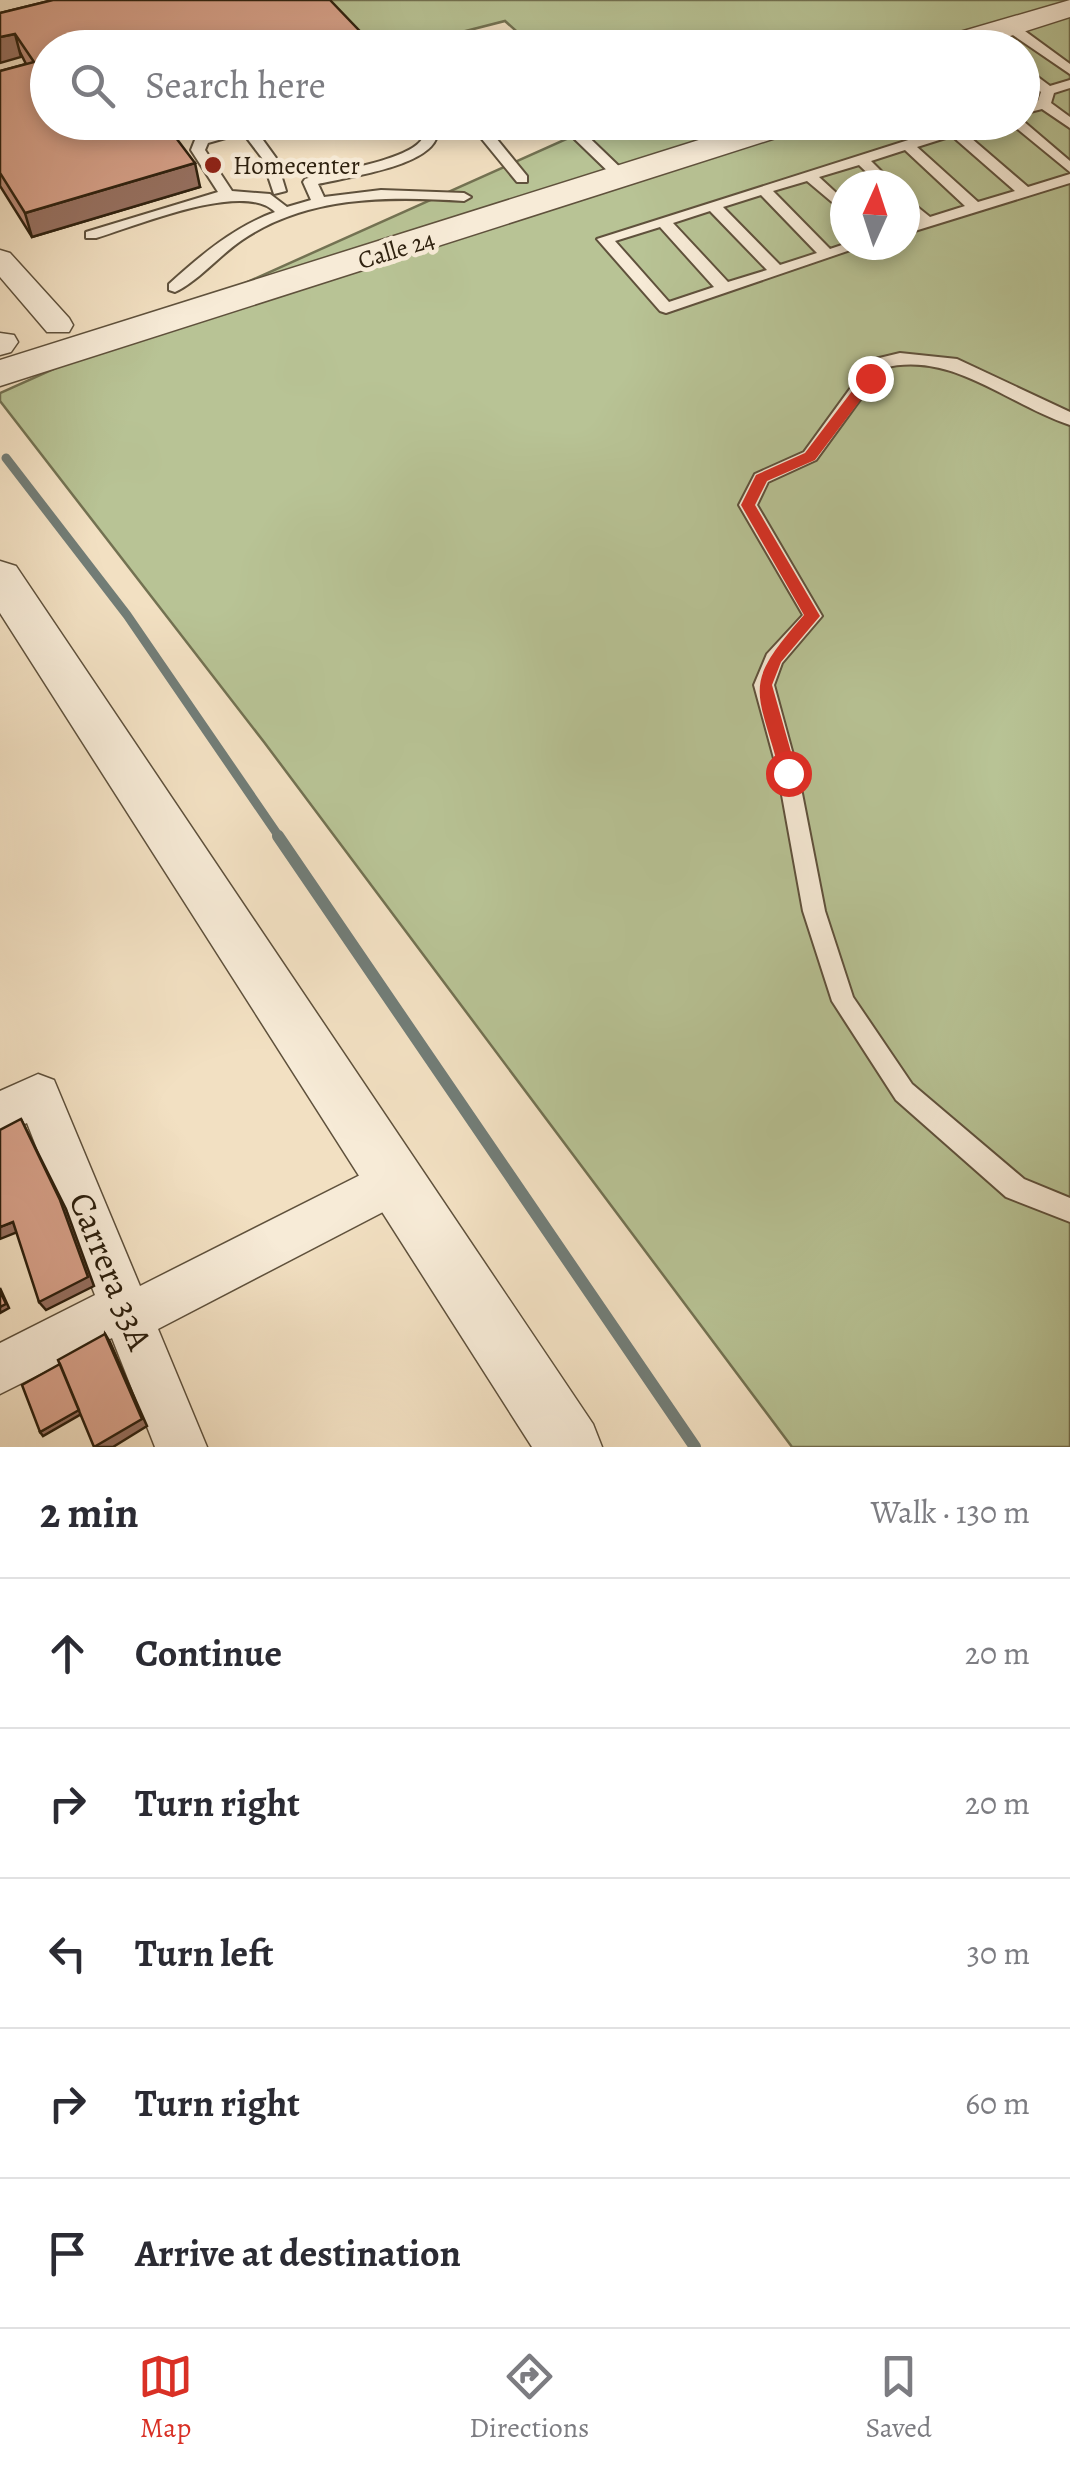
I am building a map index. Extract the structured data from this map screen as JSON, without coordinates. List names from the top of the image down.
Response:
{
  "streets": {
    "street": ["Calle 24", "Carrera 33A"]
  },
  "places": ["Homecenter"],
  "north": "top",
  "page": {
    "search": "Search here",
    "heading": ["2 min", "Walk · 130 m"],
    "list": [
      ["Continue", "20 m"],
      ["Turn right", "20 m"],
      ["Turn left", "30 m"],
      ["Turn right", "60 m"],
      "Arrive at destination"
    ],
    "nav": ["Map", "Directions", "Saved"]
  }
}
